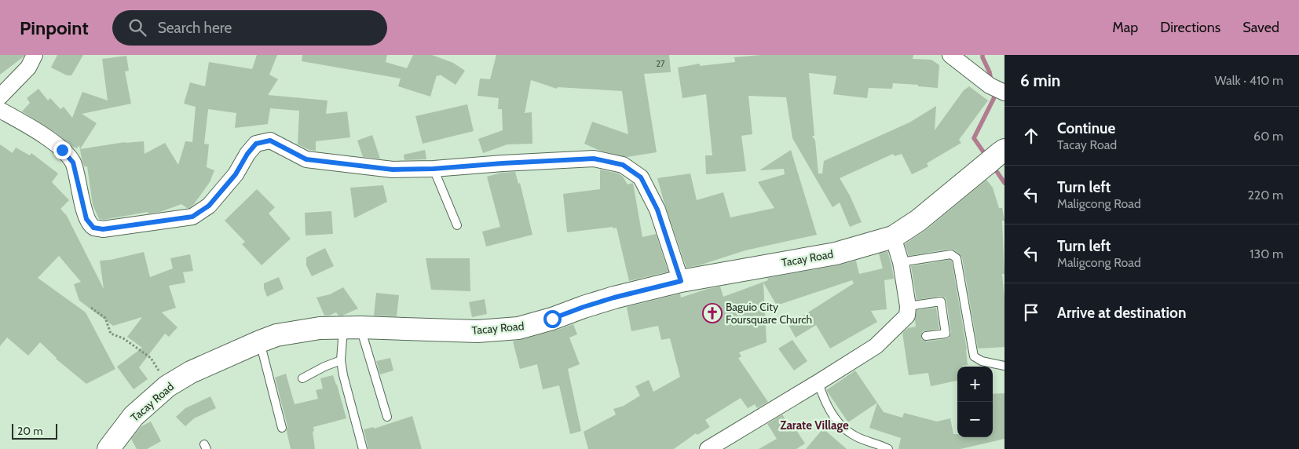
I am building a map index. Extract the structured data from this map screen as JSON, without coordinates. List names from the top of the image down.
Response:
{
  "streets": {
    "main road": ["Tacay Road"]
  },
  "districts": ["Zarate Village"],
  "places": {
    "church": ["Baguio City Foursquare Church"]
  },
  "house_numbers": ["27"],
  "scale_bar": "20 m",
  "page": {
    "header": "Pinpoint",
    "search": "Search here",
    "nav": ["Map", "Directions", "Saved"],
    "heading": ["6 min", "Walk · 410 m"],
    "list": [
      ["Continue", "Tacay Road", "60 m"],
      ["Turn left", "Maligcong Road", "220 m"],
      ["Turn left", "Maligcong Road", "130 m"],
      "Arrive at destination"
    ],
    "map_buttons": ["+", "−"],
    "scale": "20 m"
  }
}
